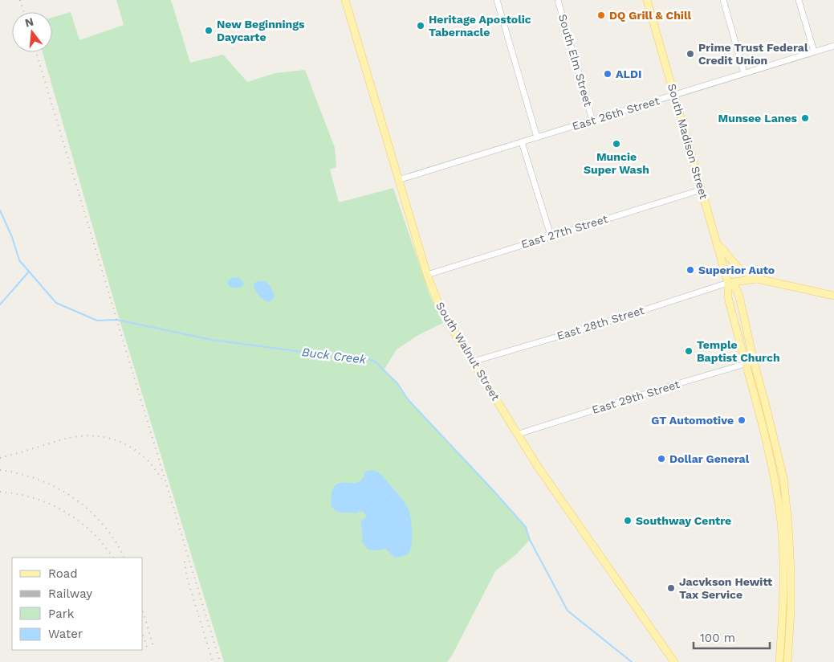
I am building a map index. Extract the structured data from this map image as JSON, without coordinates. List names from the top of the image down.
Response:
{
  "streets": {
    "main road": ["South Madison Street", "South Walnut Street"],
    "street": [
      "South Elm Street",
      "East 26th Street",
      "East 27th Street",
      "East 28th Street",
      "East 29th Street"
    ]
  },
  "crossings": [
    ["South Elm Street", "East 26th Street"],
    ["East 26th Street", "South Madison Street"],
    ["East 26th Street", "South Walnut Street"],
    ["South Madison Street", "East 27th Street"],
    ["South Madison Street", "East 28th Street"],
    ["South Madison Street", "East 29th Street"],
    ["East 27th Street", "South Walnut Street"],
    ["East 28th Street", "South Walnut Street"],
    ["South Walnut Street", "East 29th Street"]
  ],
  "water": ["Buck Creek"],
  "places": [
    "DQ Grill & Chill",
    "Heritage Apostolic Tabernacle",
    "New Beginnings Daycarte",
    "Prime Trust Federal Credit Union",
    "ALDI",
    "Munsee Lanes",
    "Muncie Super Wash",
    "Superior Auto",
    "Temple Baptist Church",
    "GT Automotive",
    "Dollar General",
    "Southway Centre",
    "Jacvkson Hewitt Tax Service"
  ],
  "legend": [
    "Road",
    "Railway",
    "Park",
    "Water"
  ],
  "scale_bar": "100 m",
  "north": "top"
}
